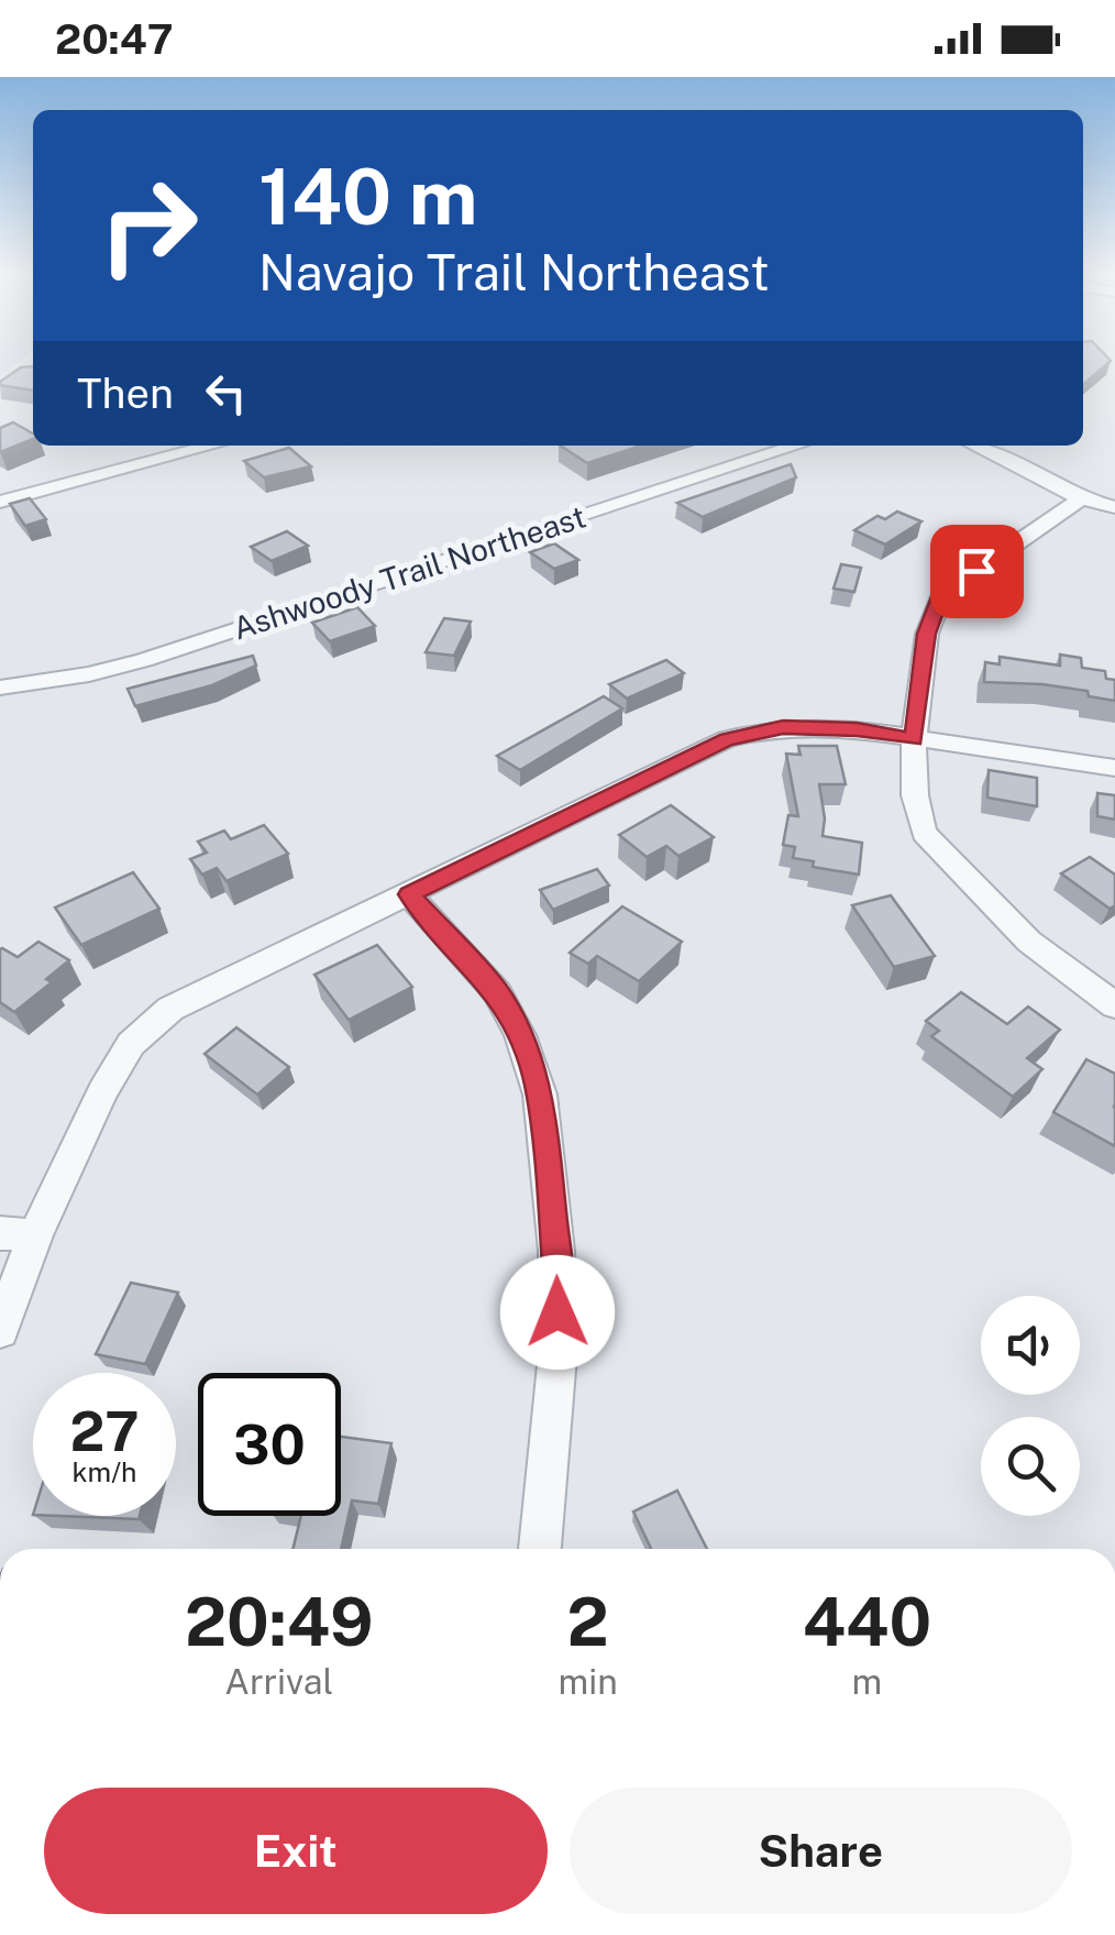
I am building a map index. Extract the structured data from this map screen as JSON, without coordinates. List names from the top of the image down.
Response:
{
  "streets": {
    "street": ["Ashwoody Trail Northeast"]
  },
  "page": {
    "status": "20:47",
    "turn": ["140 m", "Navajo Trail Northeast"],
    "then": "Then",
    "speed": "27 km/h",
    "limit": "30",
    "eta": [
      "20:49",
      "Arrival",
      "2",
      "min",
      "440",
      "m"
    ],
    "buttons": ["Exit", "Share"]
  }
}
